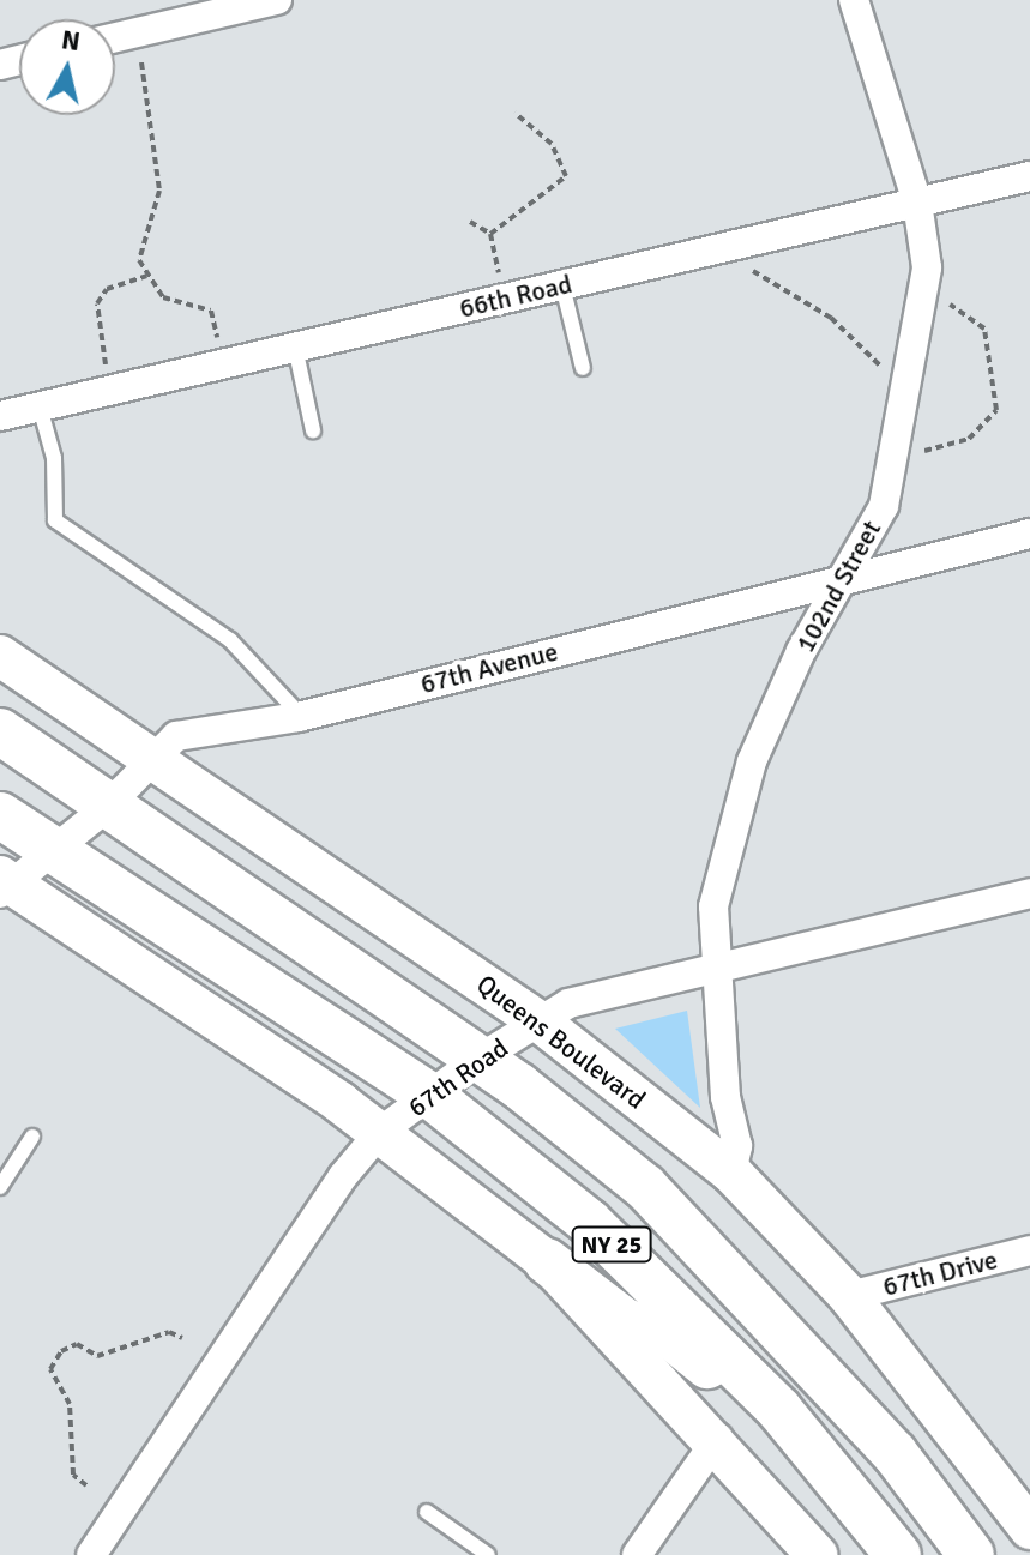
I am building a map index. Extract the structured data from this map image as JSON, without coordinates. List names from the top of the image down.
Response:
{
  "streets": {
    "main road": ["NY 25"],
    "street": [
      "66th Road",
      "102nd Street",
      "67th Avenue",
      "Queens Boulevard",
      "67th Road",
      "67th Drive"
    ]
  },
  "crossings": [
    ["66th Road", "102nd Street"],
    ["102nd Street", "67th Avenue"],
    ["102nd Street", "Queens Boulevard"],
    ["102nd Street", "67th Road"],
    ["67th Avenue", "Queens Boulevard"],
    ["67th Avenue", "NY 25"],
    ["Queens Boulevard", "67th Road"],
    ["Queens Boulevard", "67th Drive"],
    ["67th Road", "NY 25"]
  ],
  "north": "top"
}
